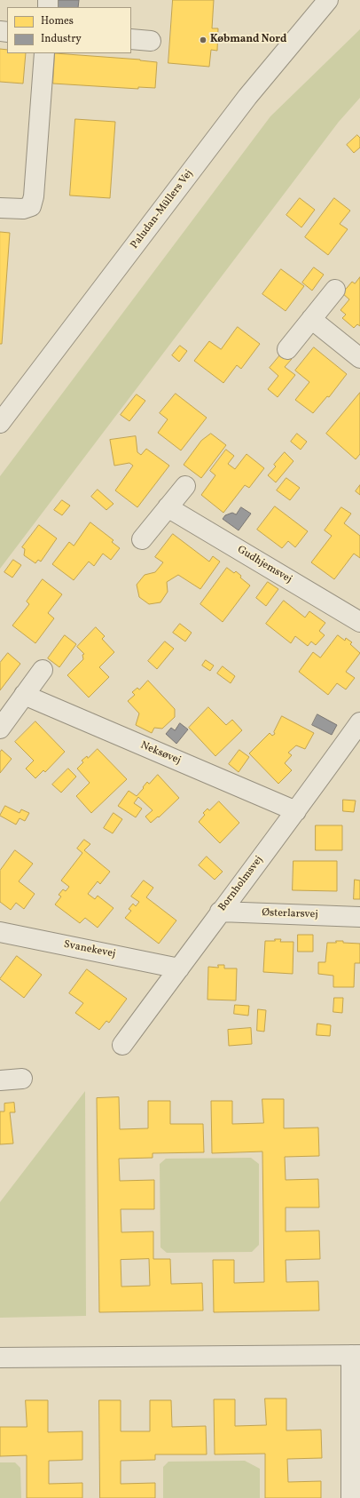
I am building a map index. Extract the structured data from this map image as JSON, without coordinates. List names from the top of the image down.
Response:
{
  "streets": {
    "street": [
      "Paludan-Müllers Vej",
      "Gudhjemsvej",
      "Neksøvej",
      "Bornholmsvej",
      "Østerlarsvej",
      "Svanekevej"
    ]
  },
  "crossings": [
    ["Neksøvej", "Bornholmsvej"],
    ["Bornholmsvej", "Østerlarsvej"],
    ["Bornholmsvej", "Svanekevej"]
  ],
  "places": ["Købmand Nord"],
  "legend": ["Homes", "Industry"]
}
